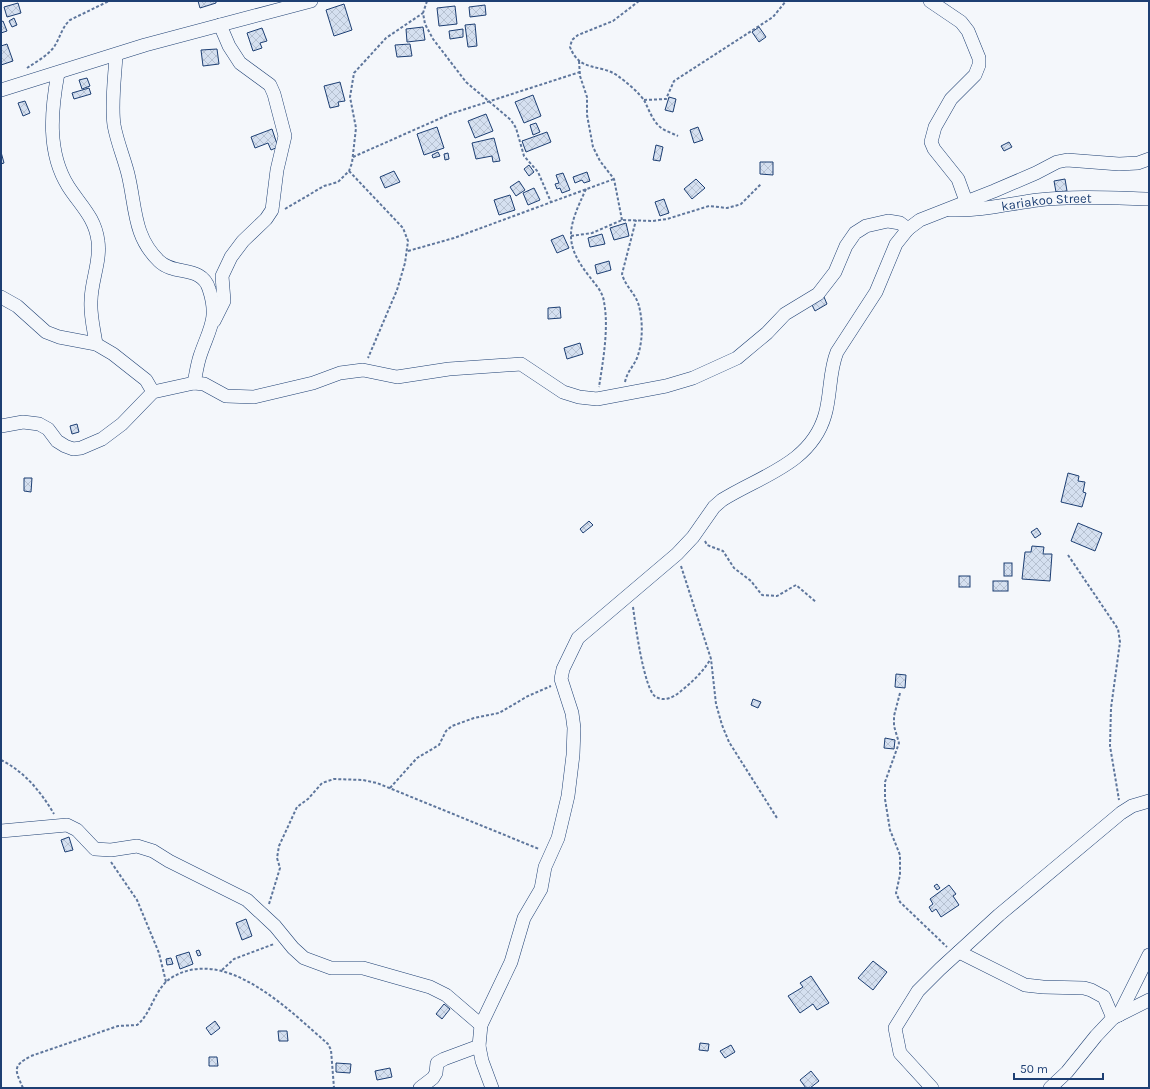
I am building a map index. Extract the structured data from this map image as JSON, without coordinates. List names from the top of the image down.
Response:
{
  "streets": {
    "street": ["kariakoo Street"]
  },
  "scale_bar": "50 m"
}
